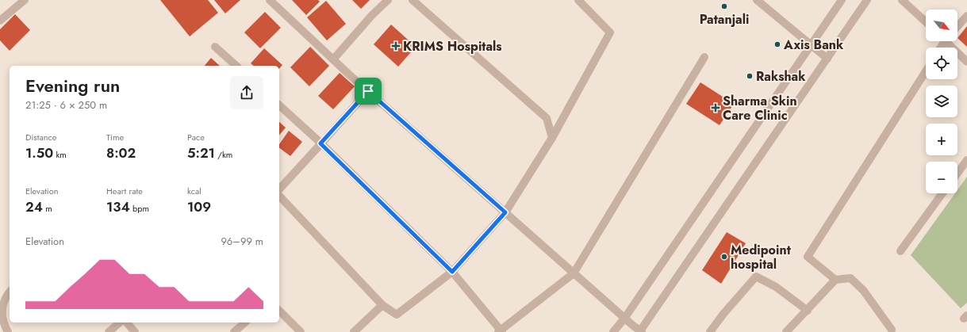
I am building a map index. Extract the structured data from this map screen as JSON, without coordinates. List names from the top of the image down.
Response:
{
  "places": {
    "other": [
      "Patanjali",
      "Axis Bank",
      "Rakshak",
      "Medipoint hospital"
    ],
    "health": ["KRIMS Hospitals", "Sharma Skin Care Clinic"]
  },
  "north": "bottom right",
  "page": {
    "map_buttons": ["+", "−"],
    "heading": ["Evening run", "21:25 · 6 × 250 m"],
    "stats": [
      ["Distance", "1.50 km"],
      ["Time", "8:02"],
      ["Pace", "5:21 /km"],
      ["Elevation", "24 m"],
      ["Heart rate", "134 bpm"],
      ["kcal", "109"]
    ],
    "chart": ["Elevation", "96–99 m"]
  }
}
